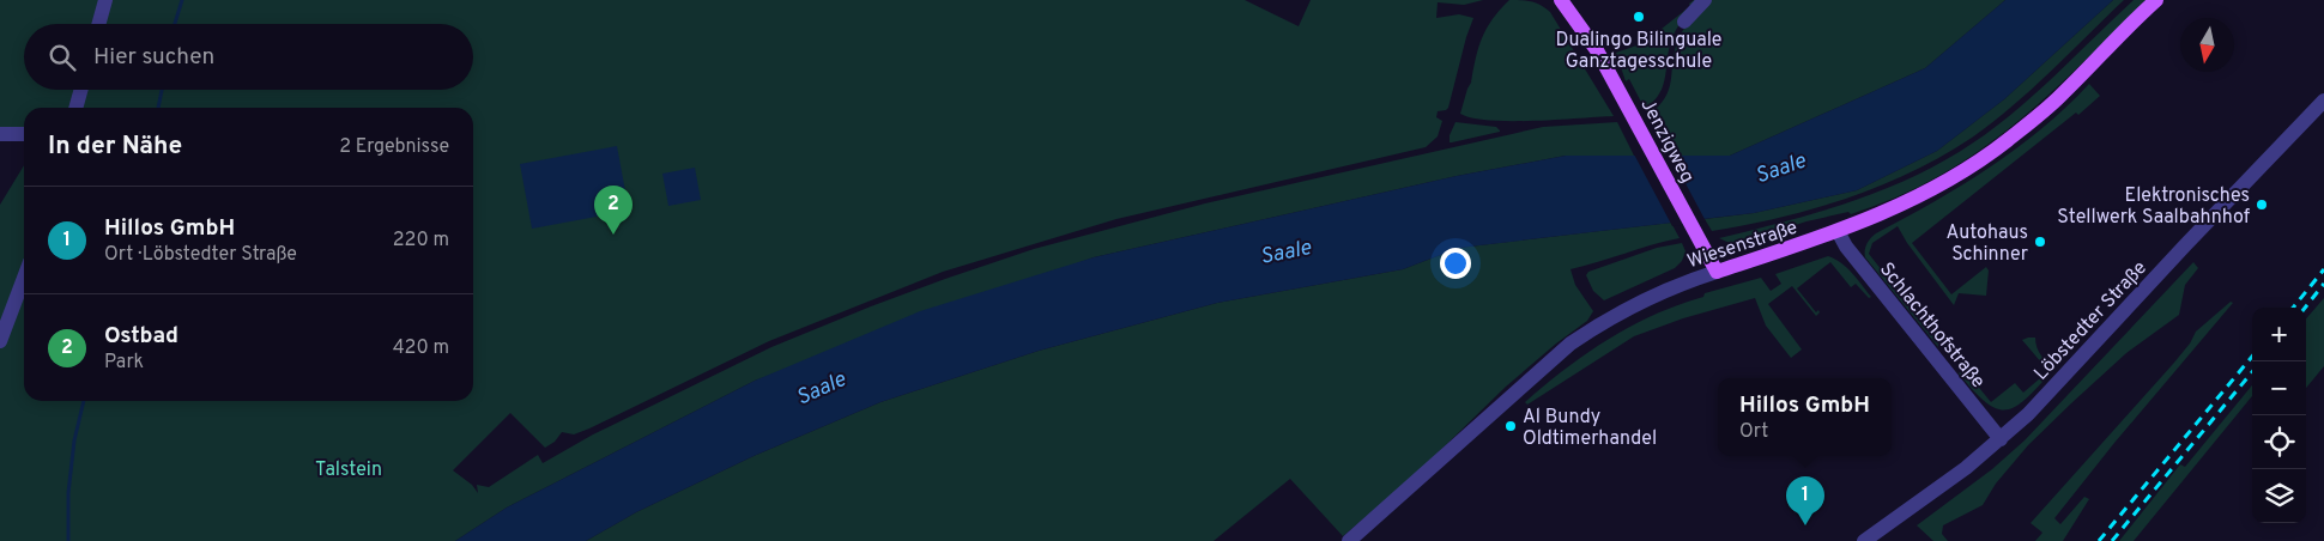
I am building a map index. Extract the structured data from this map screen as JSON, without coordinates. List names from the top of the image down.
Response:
{
  "streets": {
    "main road": ["Jenzigweg", "Wiesenstraße"],
    "street": ["Löbstedter Straße", "Schlachthofstraße"]
  },
  "crossings": [
    ["Jenzigweg", "Wiesenstraße"],
    ["Wiesenstraße", "Schlachthofstraße"],
    ["Löbstedter Straße", "Schlachthofstraße"]
  ],
  "water": ["Saale"],
  "parks": ["Talstein"],
  "places": [
    "Dualingo Bilinguale Ganztagesschule",
    "Elektronisches Stellwerk Saalbahnhof",
    "Autohaus Schinner",
    "Al Bundy Oldtimerhandel"
  ],
  "north": "bottom",
  "page": {
    "search": "Hier suchen",
    "heading": ["In der Nähe", "2 Ergebnisse"],
    "pins": ["2", "1"],
    "list": [
      {
        "mark": "1",
        "name": "Hillos GmbH",
        "note": "Ort · Löbstedter Straße",
        "value": "220 m"
      },
      {
        "mark": "2",
        "name": "Ostbad",
        "note": "Park",
        "value": "420 m"
      }
    ],
    "map_buttons": ["+", "−"],
    "popup": ["Hillos GmbH", "Ort"]
  }
}
